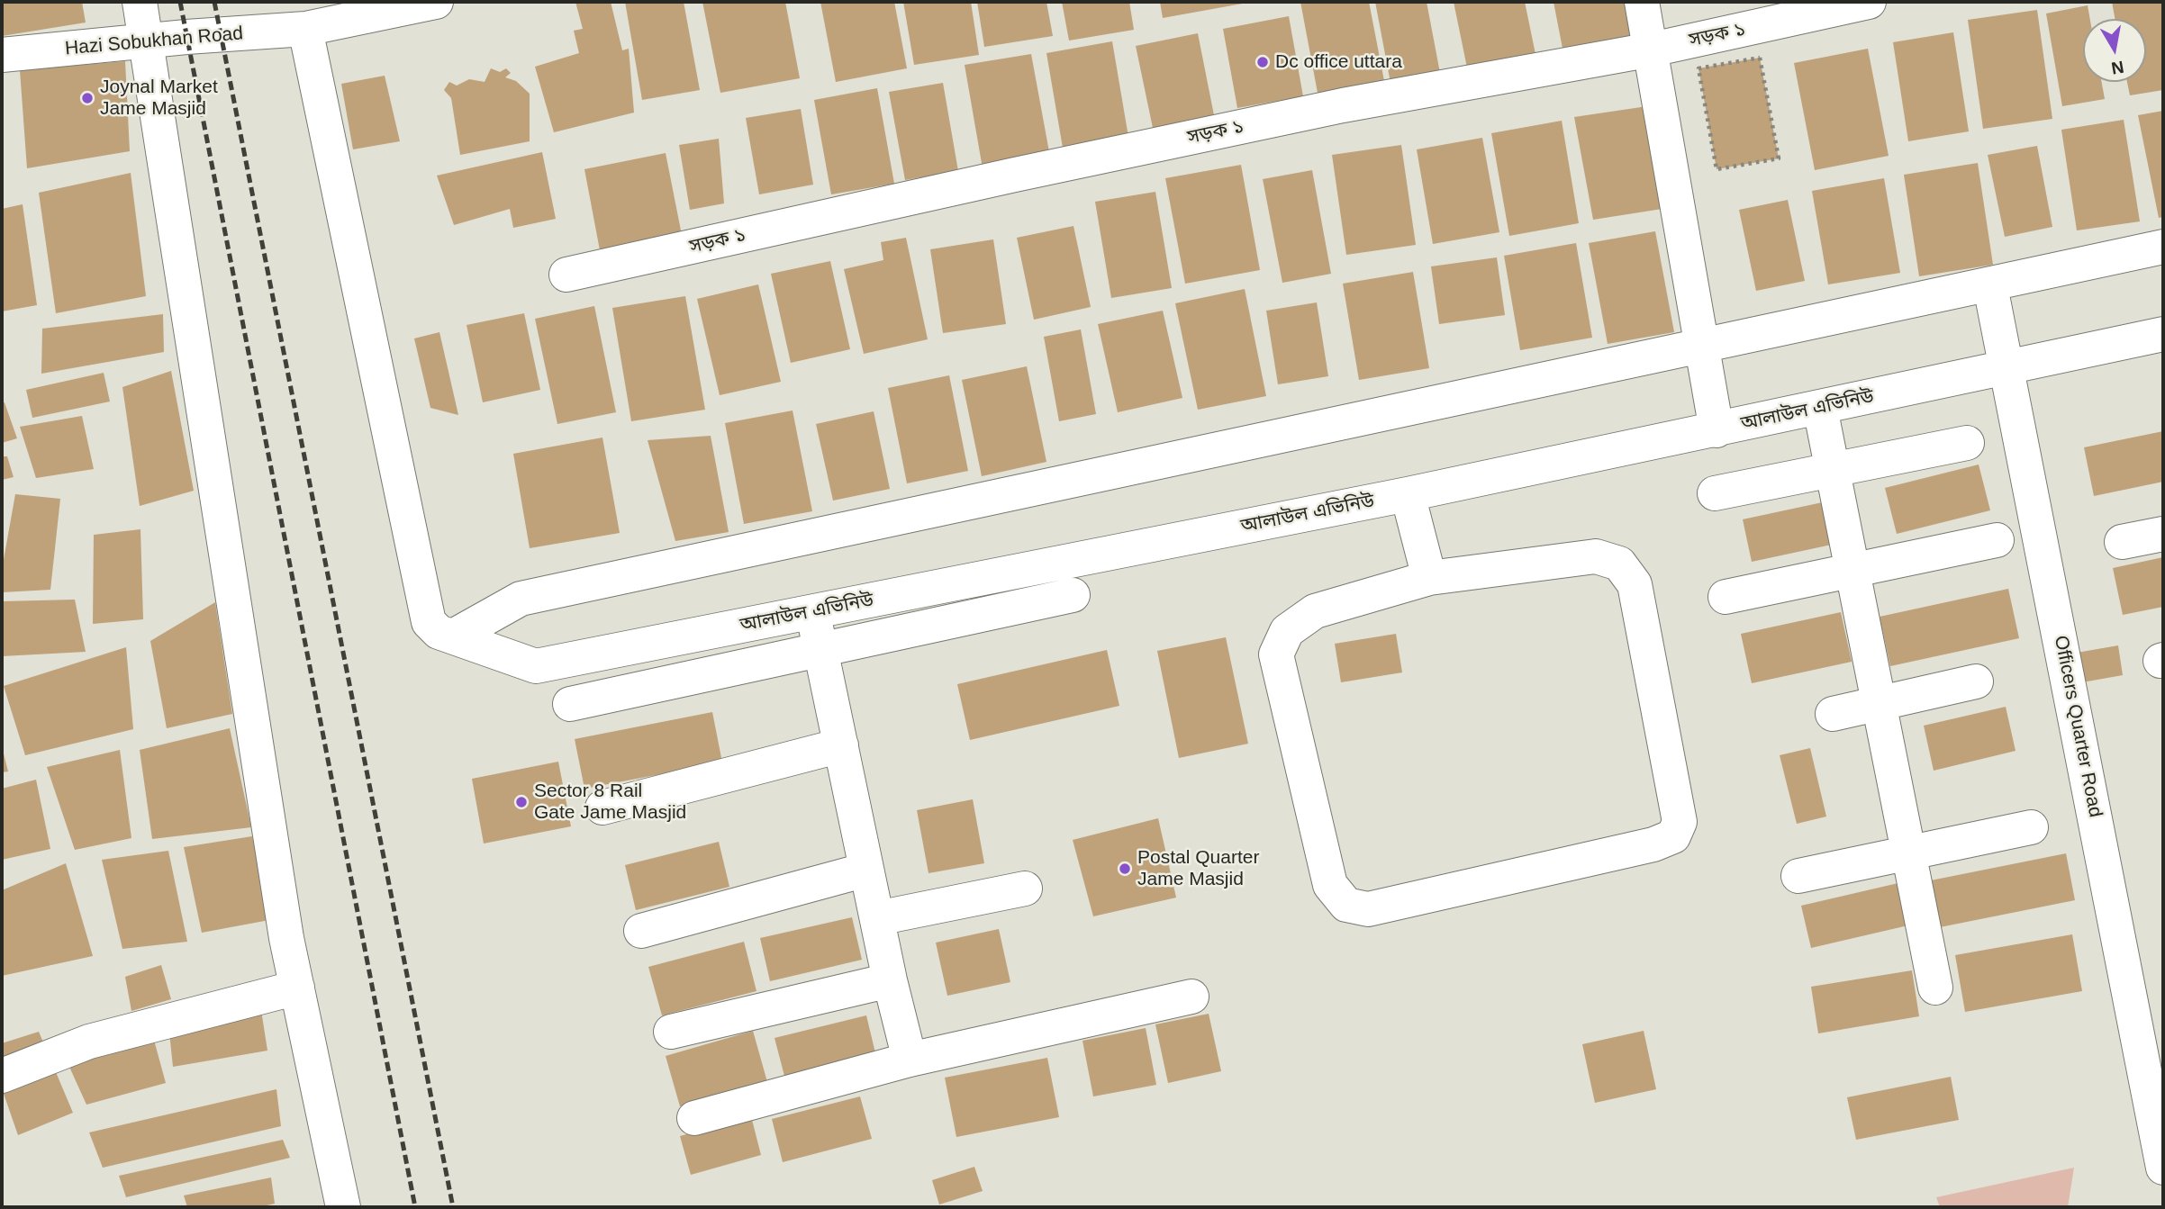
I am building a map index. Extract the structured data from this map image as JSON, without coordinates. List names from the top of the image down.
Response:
{
  "streets": {
    "street": [
      "সড়ক ১",
      "Hazi Sobukhan Road",
      "আলাউল এভিনিউ",
      "Officers Quarter Road"
    ]
  },
  "crossings": [
    ["Hazi Sobukhan Road", "আলাউল এভিনিউ"],
    ["আলাউল এভিনিউ", "Officers Quarter Road"]
  ],
  "places": [
    "Dc office uttara",
    "Joynal Market Jame Masjid",
    "Sector 8 Rail Gate Jame Masjid",
    "Postal Quarter Jame Masjid"
  ],
  "north": "bottom"
}
